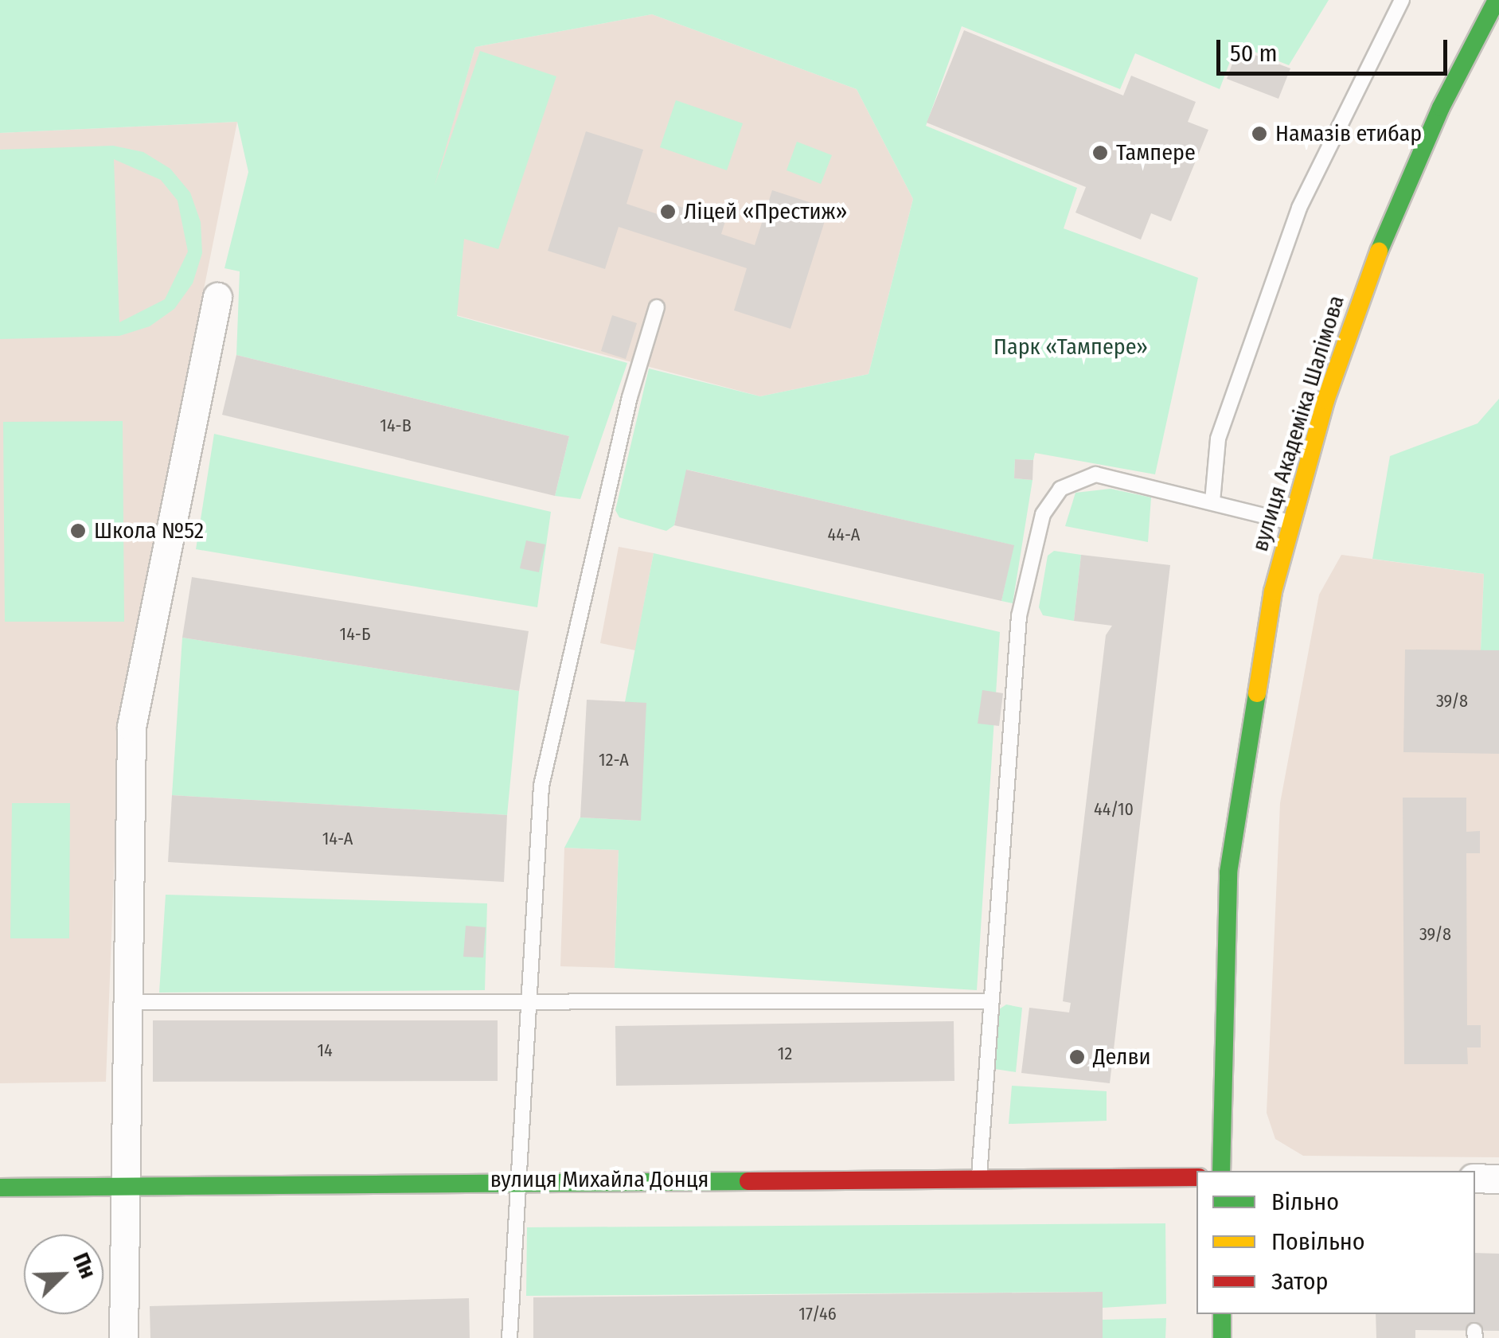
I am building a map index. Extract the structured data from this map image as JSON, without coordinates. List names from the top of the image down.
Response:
{
  "streets": {
    "street": ["вулиця Академіка Шалімова", "вулиця Михайла Донця"]
  },
  "parks": ["Парк «Тампере»"],
  "places": [
    "Намазів етибар",
    "Тампере",
    "Ліцей «Престиж»",
    "Школа №52",
    "Делви"
  ],
  "house_numbers": [
    "14-В",
    "44-А",
    "14-Б",
    "39/8",
    "12-А",
    "44/10",
    "14-А",
    "39/8",
    "14",
    "12",
    "17/46"
  ],
  "legend": ["Вільно", "Повільно", "Затор"],
  "scale_bar": "50 m",
  "north": "top right"
}
